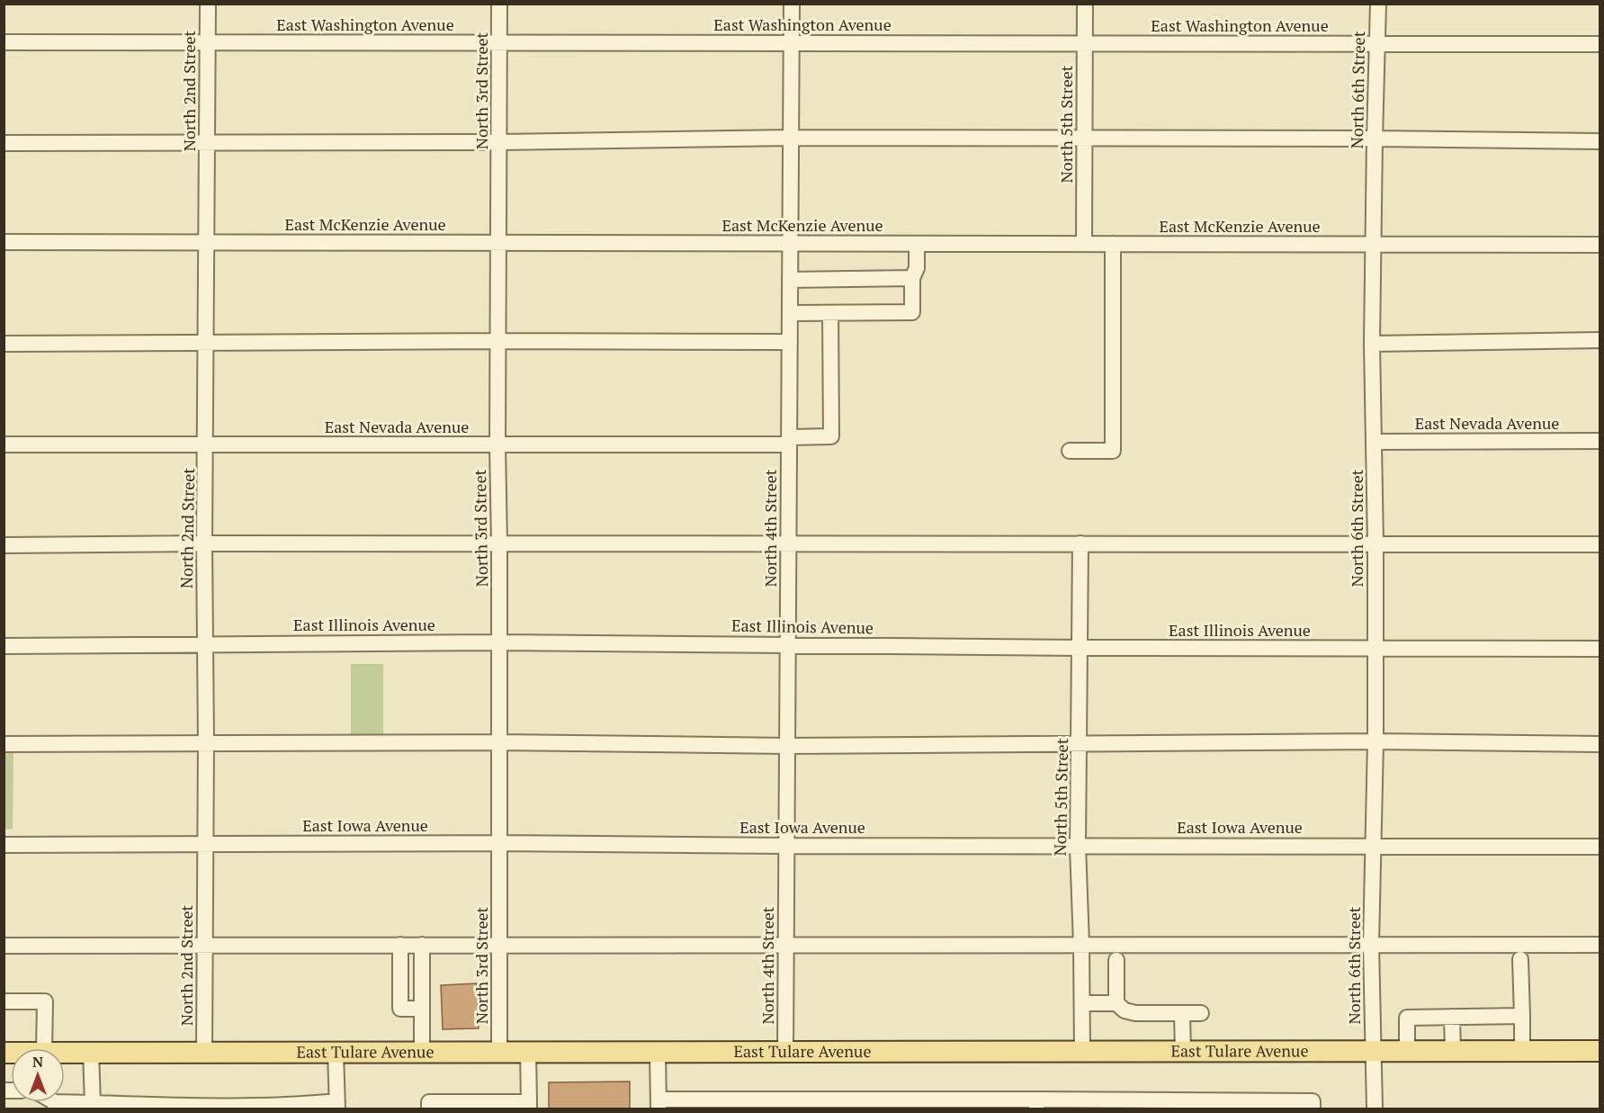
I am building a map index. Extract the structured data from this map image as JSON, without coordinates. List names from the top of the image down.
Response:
{
  "streets": {
    "main road": ["East Tulare Avenue"],
    "street": [
      "East Washington Avenue",
      "North 6th Street",
      "North 2nd Street",
      "North 3rd Street",
      "North 5th Street",
      "East McKenzie Avenue",
      "East Nevada Avenue",
      "North 4th Street",
      "East Illinois Avenue",
      "East Iowa Avenue"
    ]
  },
  "crossings": [
    ["East Washington Avenue", "North 6th Street"],
    ["East Washington Avenue", "North 2nd Street"],
    ["East Washington Avenue", "North 3rd Street"],
    ["East Washington Avenue", "North 5th Street"],
    ["East Washington Avenue", "North 4th Street"],
    ["North 6th Street", "East McKenzie Avenue"],
    ["North 6th Street", "East Nevada Avenue"],
    ["North 6th Street", "East Illinois Avenue"],
    ["North 6th Street", "East Iowa Avenue"],
    ["North 6th Street", "East Tulare Avenue"],
    ["North 2nd Street", "East McKenzie Avenue"],
    ["North 2nd Street", "East Nevada Avenue"],
    ["North 2nd Street", "East Illinois Avenue"],
    ["North 2nd Street", "East Iowa Avenue"],
    ["North 2nd Street", "East Tulare Avenue"],
    ["North 3rd Street", "East McKenzie Avenue"],
    ["North 3rd Street", "East Nevada Avenue"],
    ["North 3rd Street", "East Illinois Avenue"],
    ["North 3rd Street", "East Iowa Avenue"],
    ["North 3rd Street", "East Tulare Avenue"],
    ["North 5th Street", "East McKenzie Avenue"],
    ["North 5th Street", "East Illinois Avenue"],
    ["North 5th Street", "East Iowa Avenue"],
    ["North 5th Street", "East Tulare Avenue"],
    ["East McKenzie Avenue", "North 4th Street"],
    ["East Nevada Avenue", "North 4th Street"],
    ["North 4th Street", "East Illinois Avenue"],
    ["North 4th Street", "East Iowa Avenue"],
    ["North 4th Street", "East Tulare Avenue"]
  ],
  "north": "top"
}
